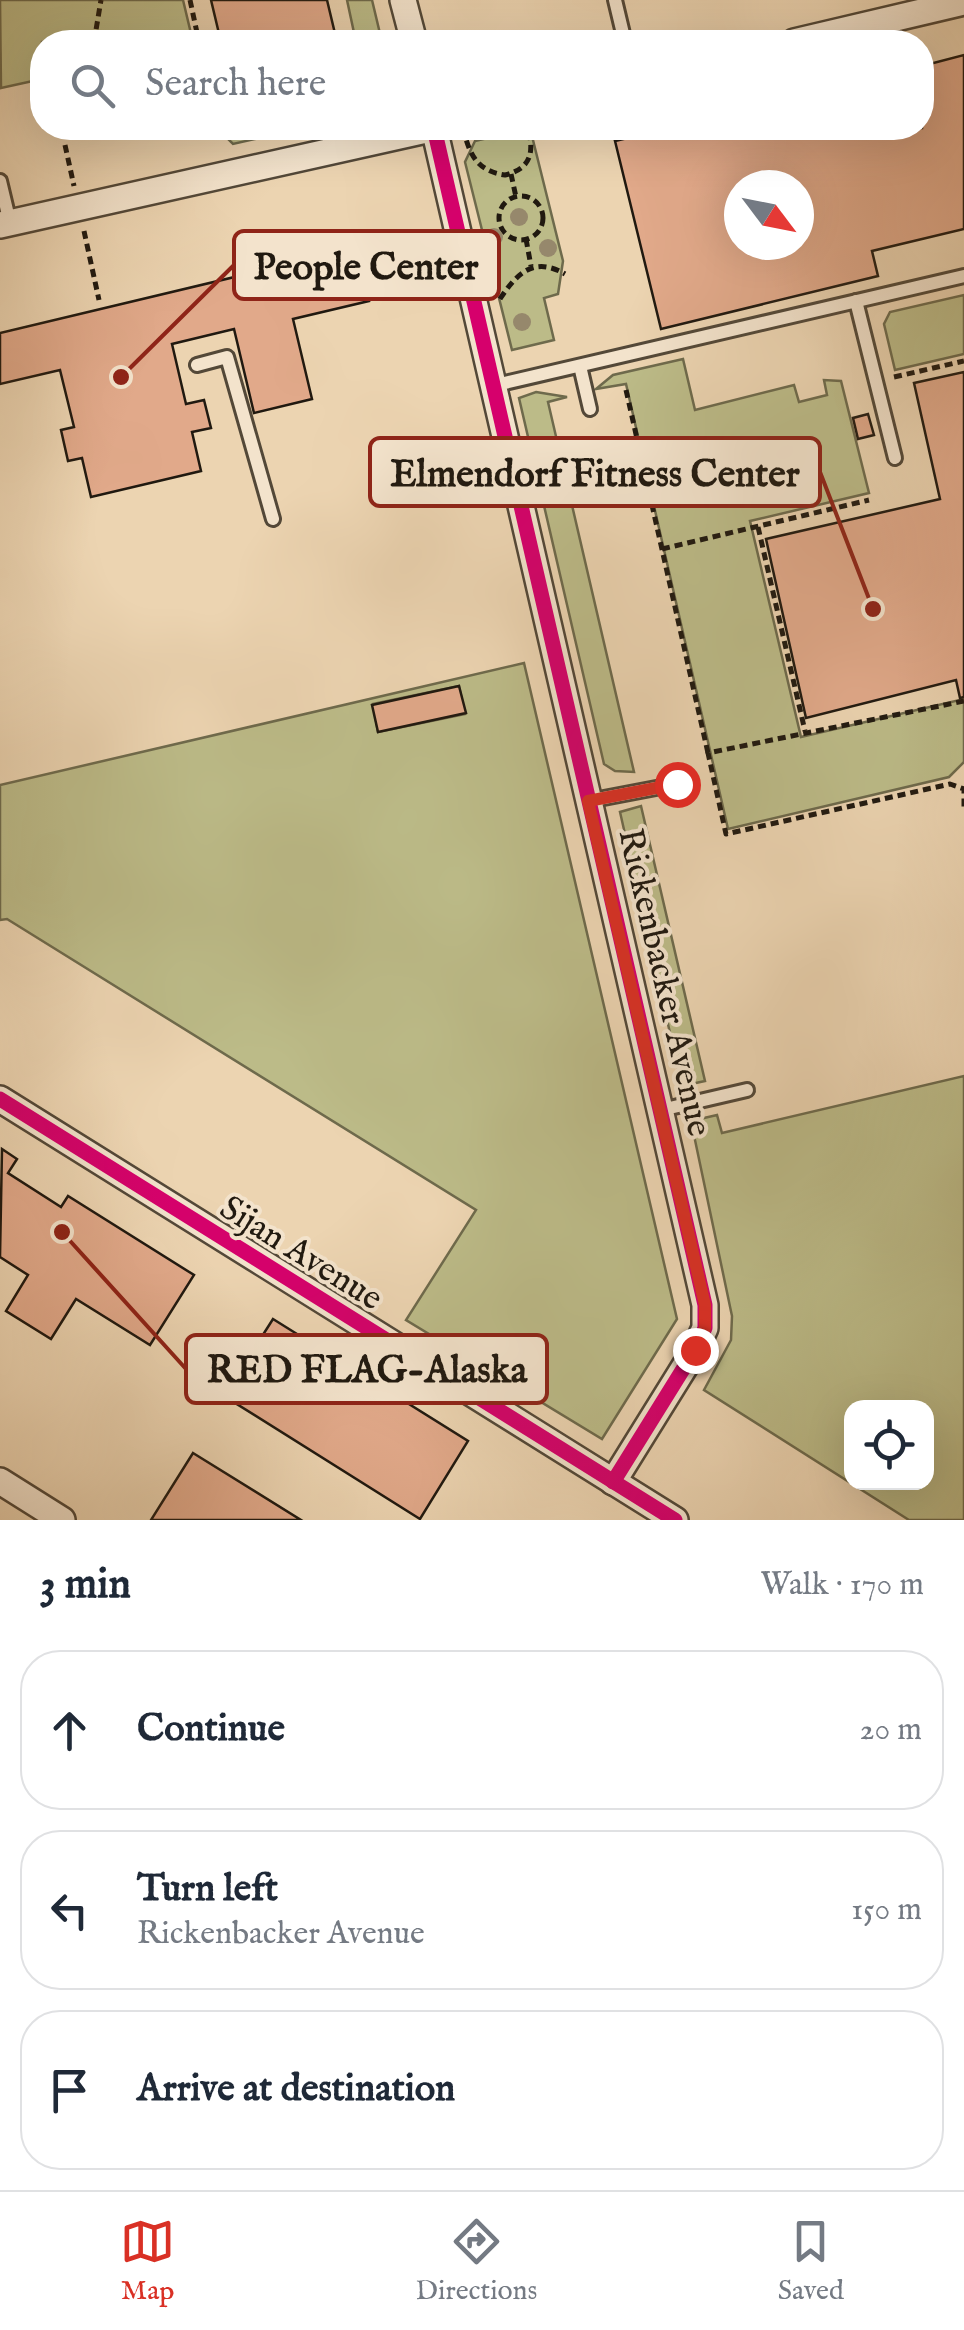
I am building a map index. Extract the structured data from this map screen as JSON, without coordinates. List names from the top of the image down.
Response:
{
  "streets": {
    "street": ["Rickenbacker Avenue", "Sijan Avenue"]
  },
  "crossings": [
    ["Rickenbacker Avenue", "Sijan Avenue"]
  ],
  "places": ["People Center", "Elmendorf Fitness Center", "RED FLAG-Alaska"],
  "north": "bottom right",
  "page": {
    "search": "Search here",
    "heading": ["3 min", "Walk · 170 m"],
    "list": [
      ["Continue", "20 m"],
      ["Turn left", "Rickenbacker Avenue", "150 m"],
      "Arrive at destination"
    ],
    "nav": ["Map", "Directions", "Saved"]
  }
}
